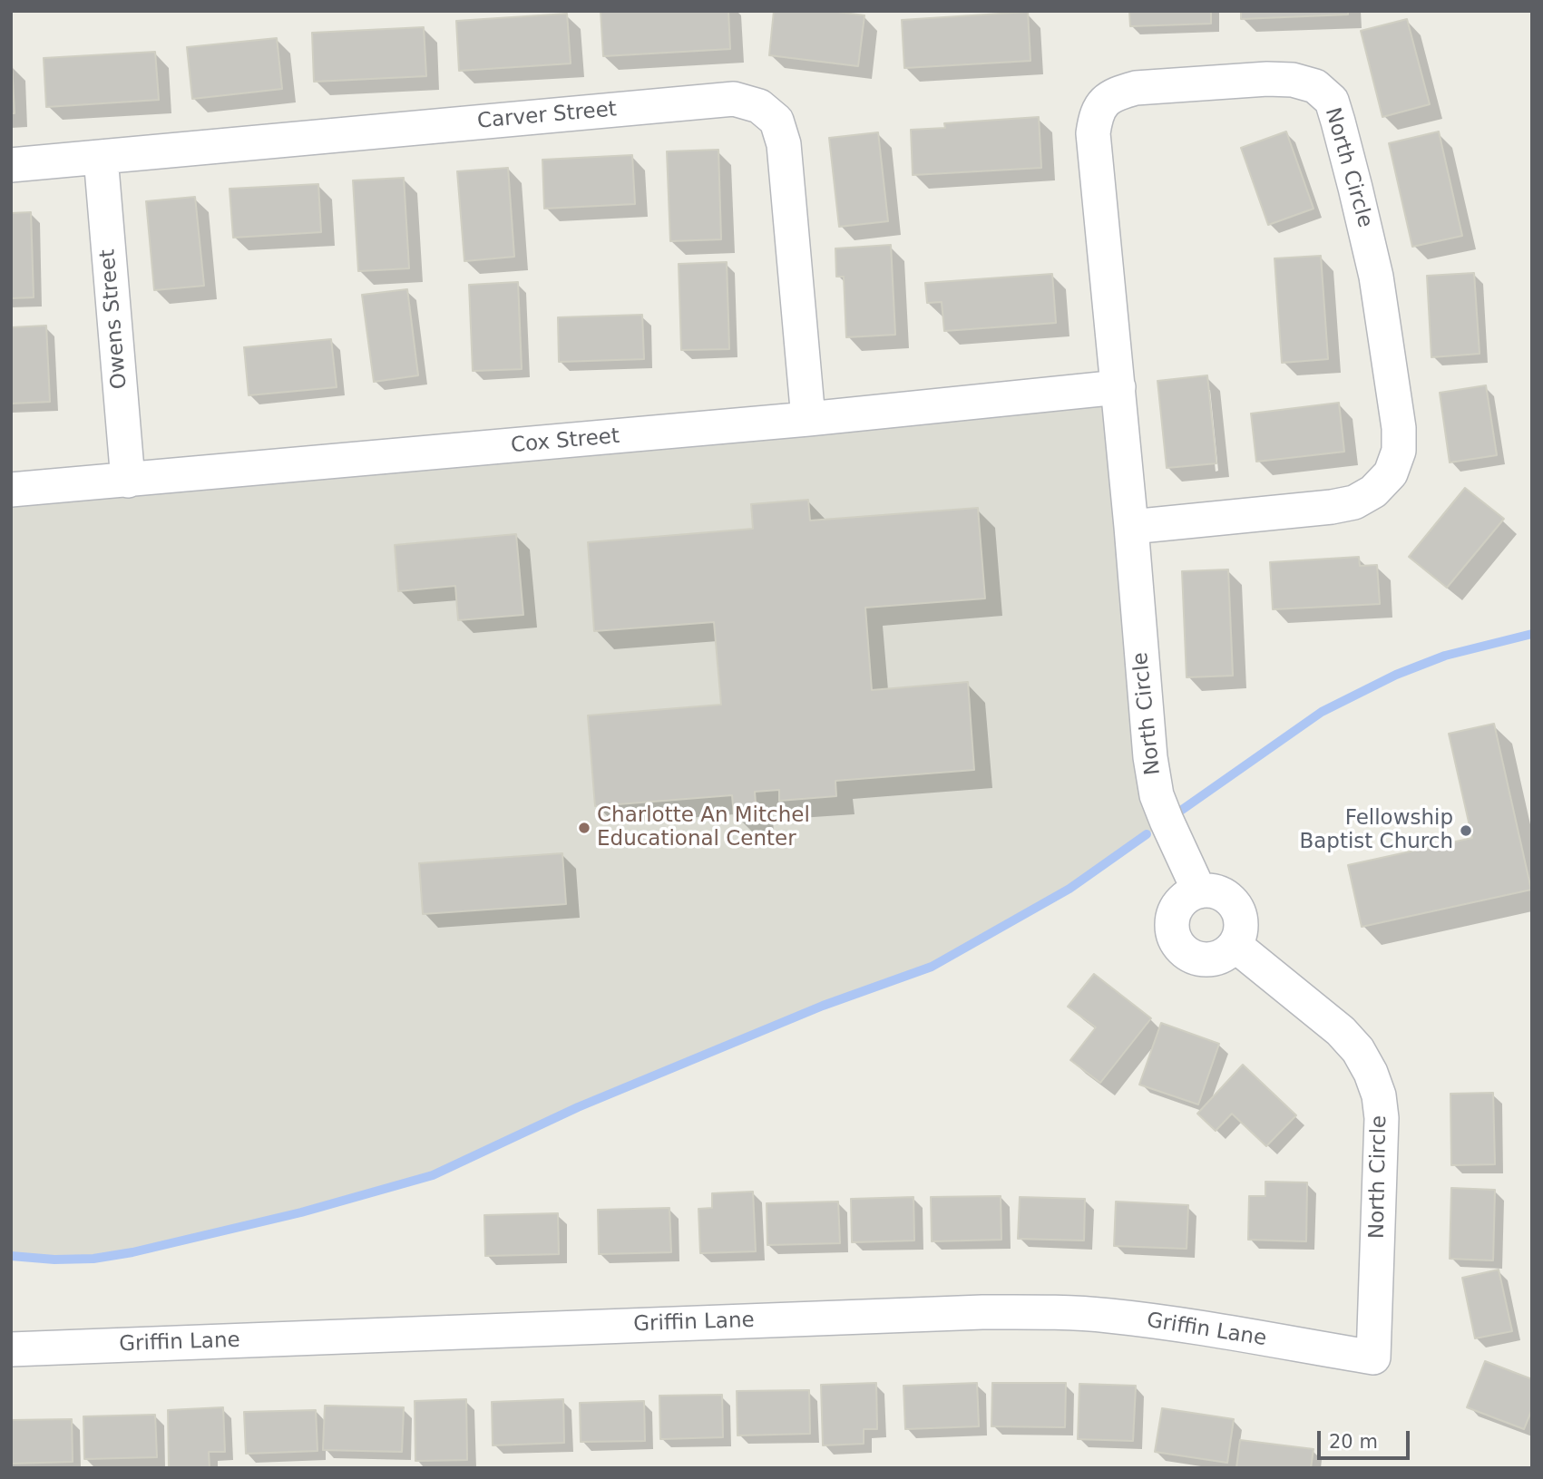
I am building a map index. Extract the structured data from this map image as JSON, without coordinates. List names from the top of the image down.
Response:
{
  "streets": {
    "street": [
      "Carver Street",
      "North Circle",
      "Owens Street",
      "Cox Street",
      "Griffin Lane"
    ]
  },
  "crossings": [
    ["Carver Street", "Owens Street"],
    ["Carver Street", "Cox Street"],
    ["North Circle", "Cox Street"],
    ["North Circle", "Griffin Lane"],
    ["Owens Street", "Cox Street"]
  ],
  "places": ["Charlotte An Mitchel Educational Center", "Fellowship Baptist Church"],
  "scale_bar": "20 m"
}
